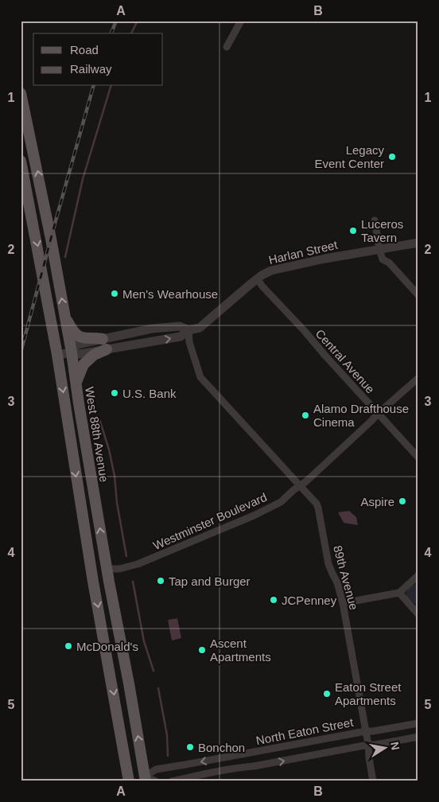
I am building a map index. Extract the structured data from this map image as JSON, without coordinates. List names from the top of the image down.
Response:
{
  "streets": {
    "main road": ["West 88th Avenue"],
    "street": [
      "Harlan Street",
      "Central Avenue",
      "Westminster Boulevard",
      "89th Avenue",
      "North Eaton Street"
    ]
  },
  "crossings": [
    ["Harlan Street", "Central Avenue"],
    ["Harlan Street", "West 88th Avenue"],
    ["Harlan Street", "89th Avenue"],
    ["Central Avenue", "Westminster Boulevard"],
    ["West 88th Avenue", "Westminster Boulevard"],
    ["West 88th Avenue", "North Eaton Street"],
    ["Westminster Boulevard", "89th Avenue"],
    ["89th Avenue", "North Eaton Street"]
  ],
  "places": [
    "Legacy Event Center",
    "Luceros Tavern",
    "Men's Wearhouse",
    "U.S. Bank",
    "Alamo Drafthouse Cinema",
    "Aspire",
    "Tap and Burger",
    "JCPenney",
    "McDonald's",
    "Ascent Apartments",
    "Eaton Street Apartments",
    "Bonchon"
  ],
  "legend": ["Road", "Railway"],
  "north": "right",
  "grid": {
    "columns": ["A", "B"],
    "rows": [
      "1",
      "2",
      "3",
      "4",
      "5"
    ]
  }
}
